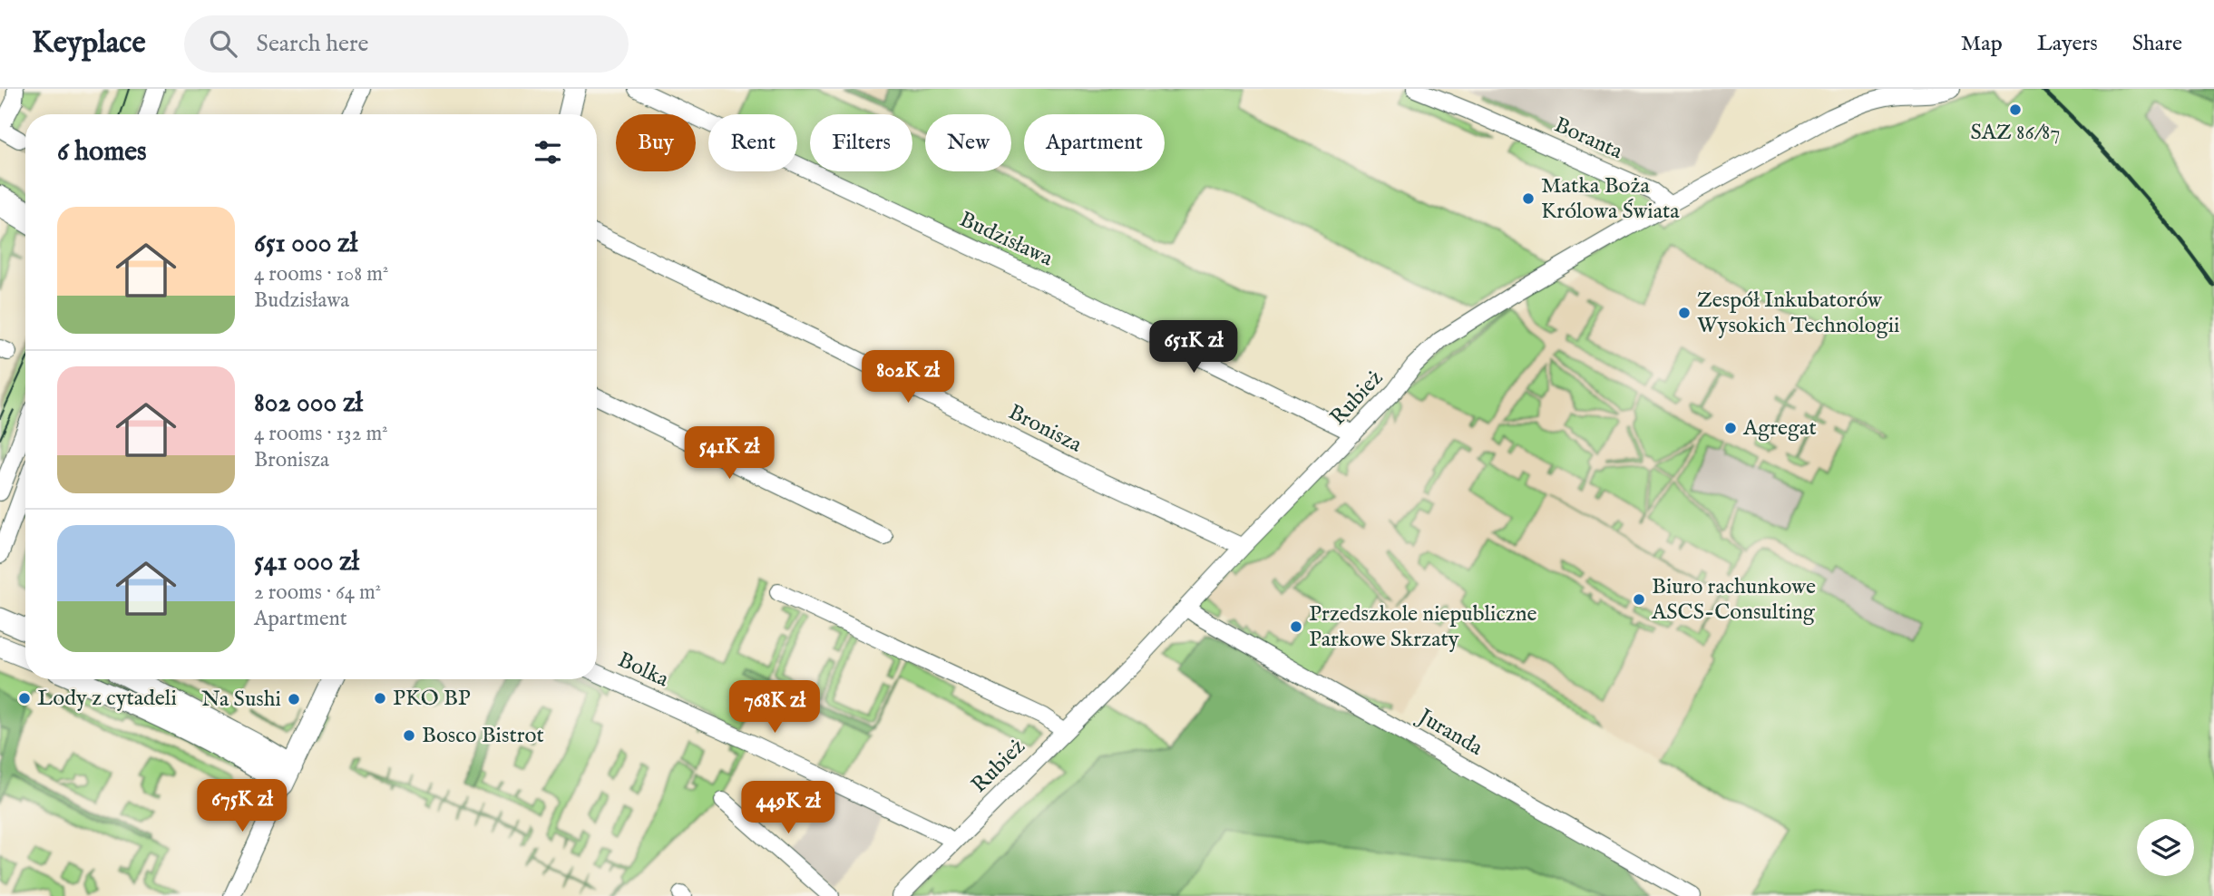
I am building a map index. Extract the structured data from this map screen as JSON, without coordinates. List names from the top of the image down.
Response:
{
  "streets": {
    "street": [
      "Boranta",
      "Budzisława",
      "Rubież",
      "Bronisza",
      "Bolka",
      "Juranda"
    ]
  },
  "crossings": [
    ["Boranta", "Rubież"],
    ["Budzisława", "Rubież"],
    ["Rubież", "Bronisza"],
    ["Rubież", "Bolka"],
    ["Rubież", "Juranda"]
  ],
  "places": [
    "SAZ 86/87",
    "Matka Boża Królowa Świata",
    "Zespół Inkubatorów Wysokich Technologii",
    "Agregat",
    "Biuro rachunkowe ASCS-Consulting",
    "Przedszkole niepubliczne Parkowe Skrzaty",
    "Lody z cytadeli",
    "PKO BP",
    "Na Sushi",
    "Bosco Bistrot"
  ],
  "page": {
    "header": "Keyplace",
    "search": "Search here",
    "nav": ["Map", "Layers", "Share"],
    "chip": [
      "Buy",
      "Rent",
      "Filters",
      "New",
      "Apartment"
    ],
    "heading": "6 homes",
    "list": [
      {
        "name": "651 000 zł",
        "note": "4 rooms · 108 m² · Budzisława"
      },
      {
        "name": "802 000 zł",
        "note": "4 rooms · 132 m² · Bronisza"
      },
      {
        "name": "541 000 zł",
        "note": "2 rooms · 64 m² · Apartment"
      }
    ],
    "price": [
      "651K zł",
      "802K zł",
      "541K zł",
      "768K zł",
      "675K zł",
      "449K zł"
    ]
  }
}
